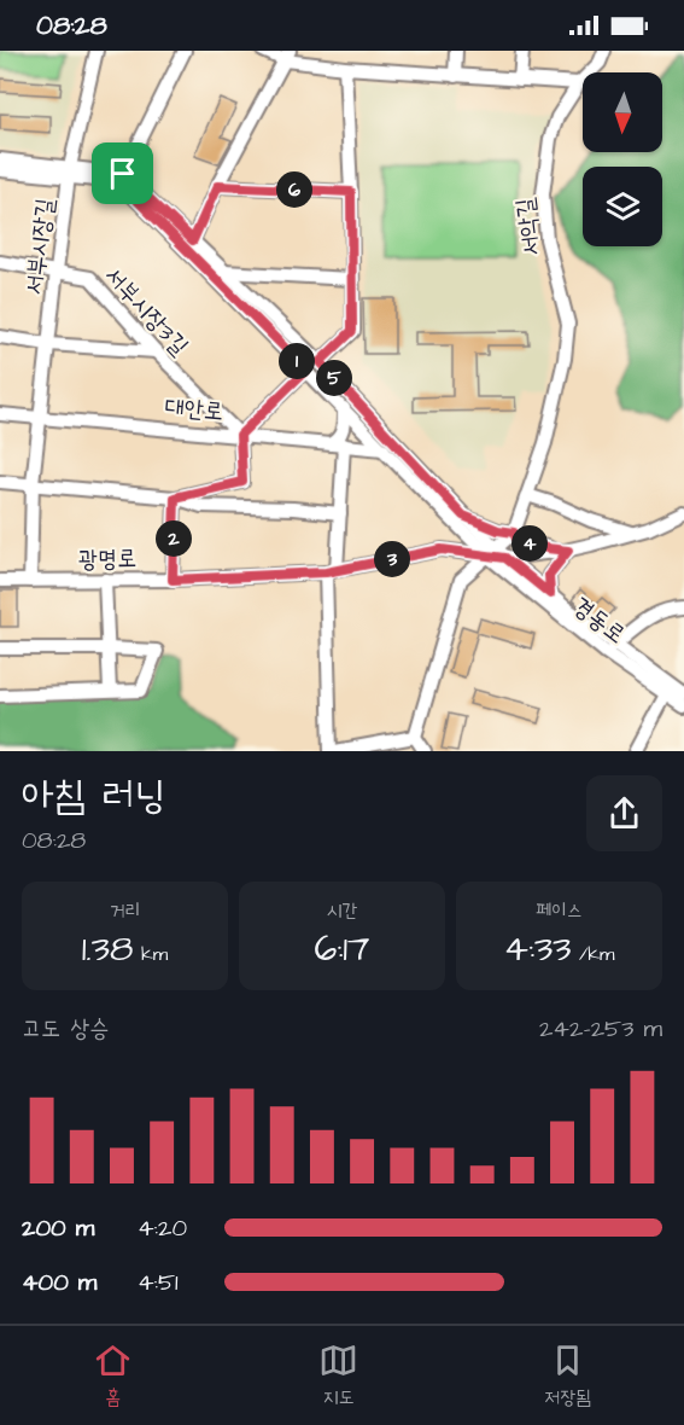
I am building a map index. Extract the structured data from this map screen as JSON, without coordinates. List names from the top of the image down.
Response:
{
  "streets": {
    "street": [
      "서악길",
      "서부시장길",
      "서부시장3길",
      "대안로",
      "광명로",
      "경동로"
    ]
  },
  "crossings": [
    ["서악길", "광명로"],
    ["서악길", "경동로"],
    ["서부시장길", "서부시장3길"],
    ["서부시장길", "대안로"],
    ["서부시장길", "광명로"],
    ["서부시장3길", "대안로"],
    ["대안로", "경동로"],
    ["광명로", "경동로"]
  ],
  "north": "bottom",
  "page": {
    "status": "08:28",
    "pins": [
      "6",
      "1",
      "5",
      "2",
      "4",
      "3"
    ],
    "heading": ["아침 러닝", "08:28"],
    "stats": [
      ["거리", "1.38 km"],
      ["시간", "6:17"],
      ["페이스", "4:33 /km"]
    ],
    "chart": ["고도 상승", "242–253 m"],
    "list": [
      {
        "name": "200 m",
        "note": "4:20"
      },
      {
        "name": "400 m",
        "note": "4:51"
      }
    ],
    "tabs": ["홈", "지도", "저장됨"]
  }
}
